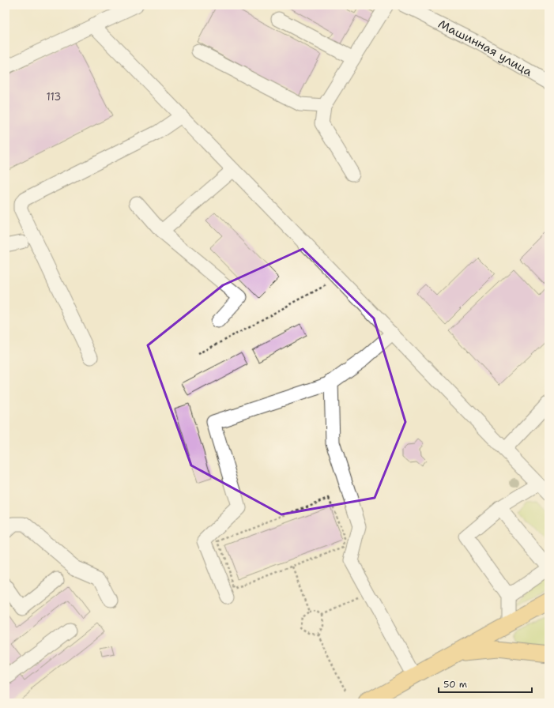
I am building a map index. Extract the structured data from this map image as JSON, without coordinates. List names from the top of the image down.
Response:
{
  "streets": {
    "street": ["Машинная улица"]
  },
  "house_numbers": ["113"],
  "scale_bar": "50 m"
}
